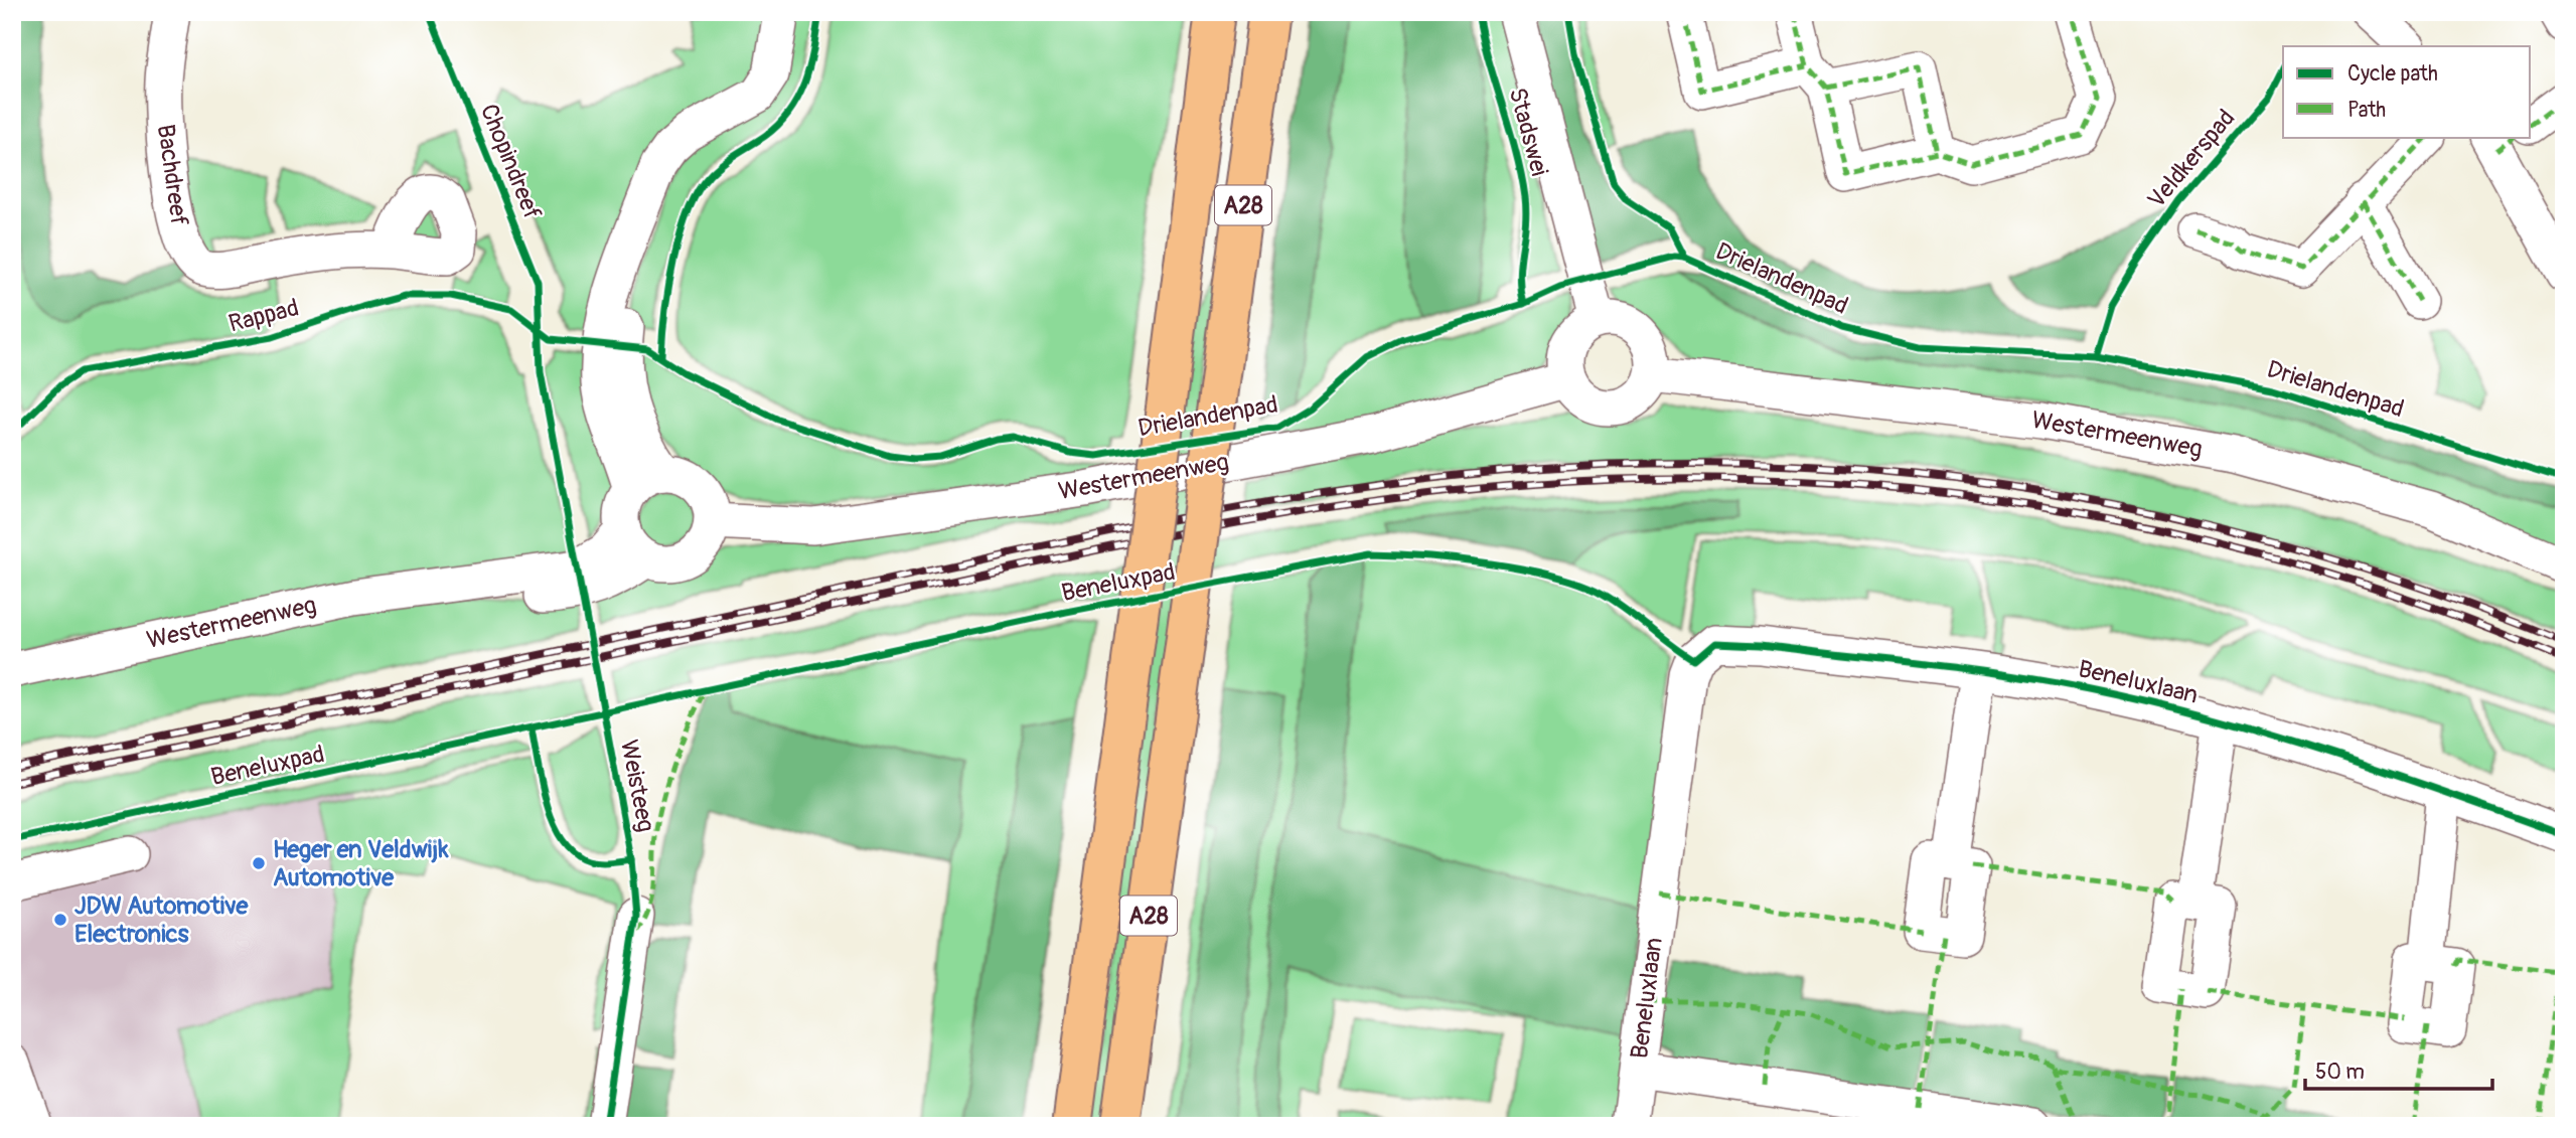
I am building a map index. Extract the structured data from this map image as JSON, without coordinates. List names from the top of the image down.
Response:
{
  "streets": {
    "highway": ["A28"],
    "street": [
      "Stadswei",
      "Bachdreef",
      "Westermeenweg",
      "Beneluxlaan"
    ],
    "cycle path": [
      "Veldkerspad",
      "Chopindreef",
      "Drielandenpad",
      "Beneluxpad"
    ]
  },
  "crossings": [
    ["Stadswei", "Westermeenweg"]
  ],
  "places": ["Heger en Veldwijk Automotive", "JDW Automotive Electronics"],
  "legend": ["Cycle path", "Path"],
  "scale_bar": "50 m"
}
